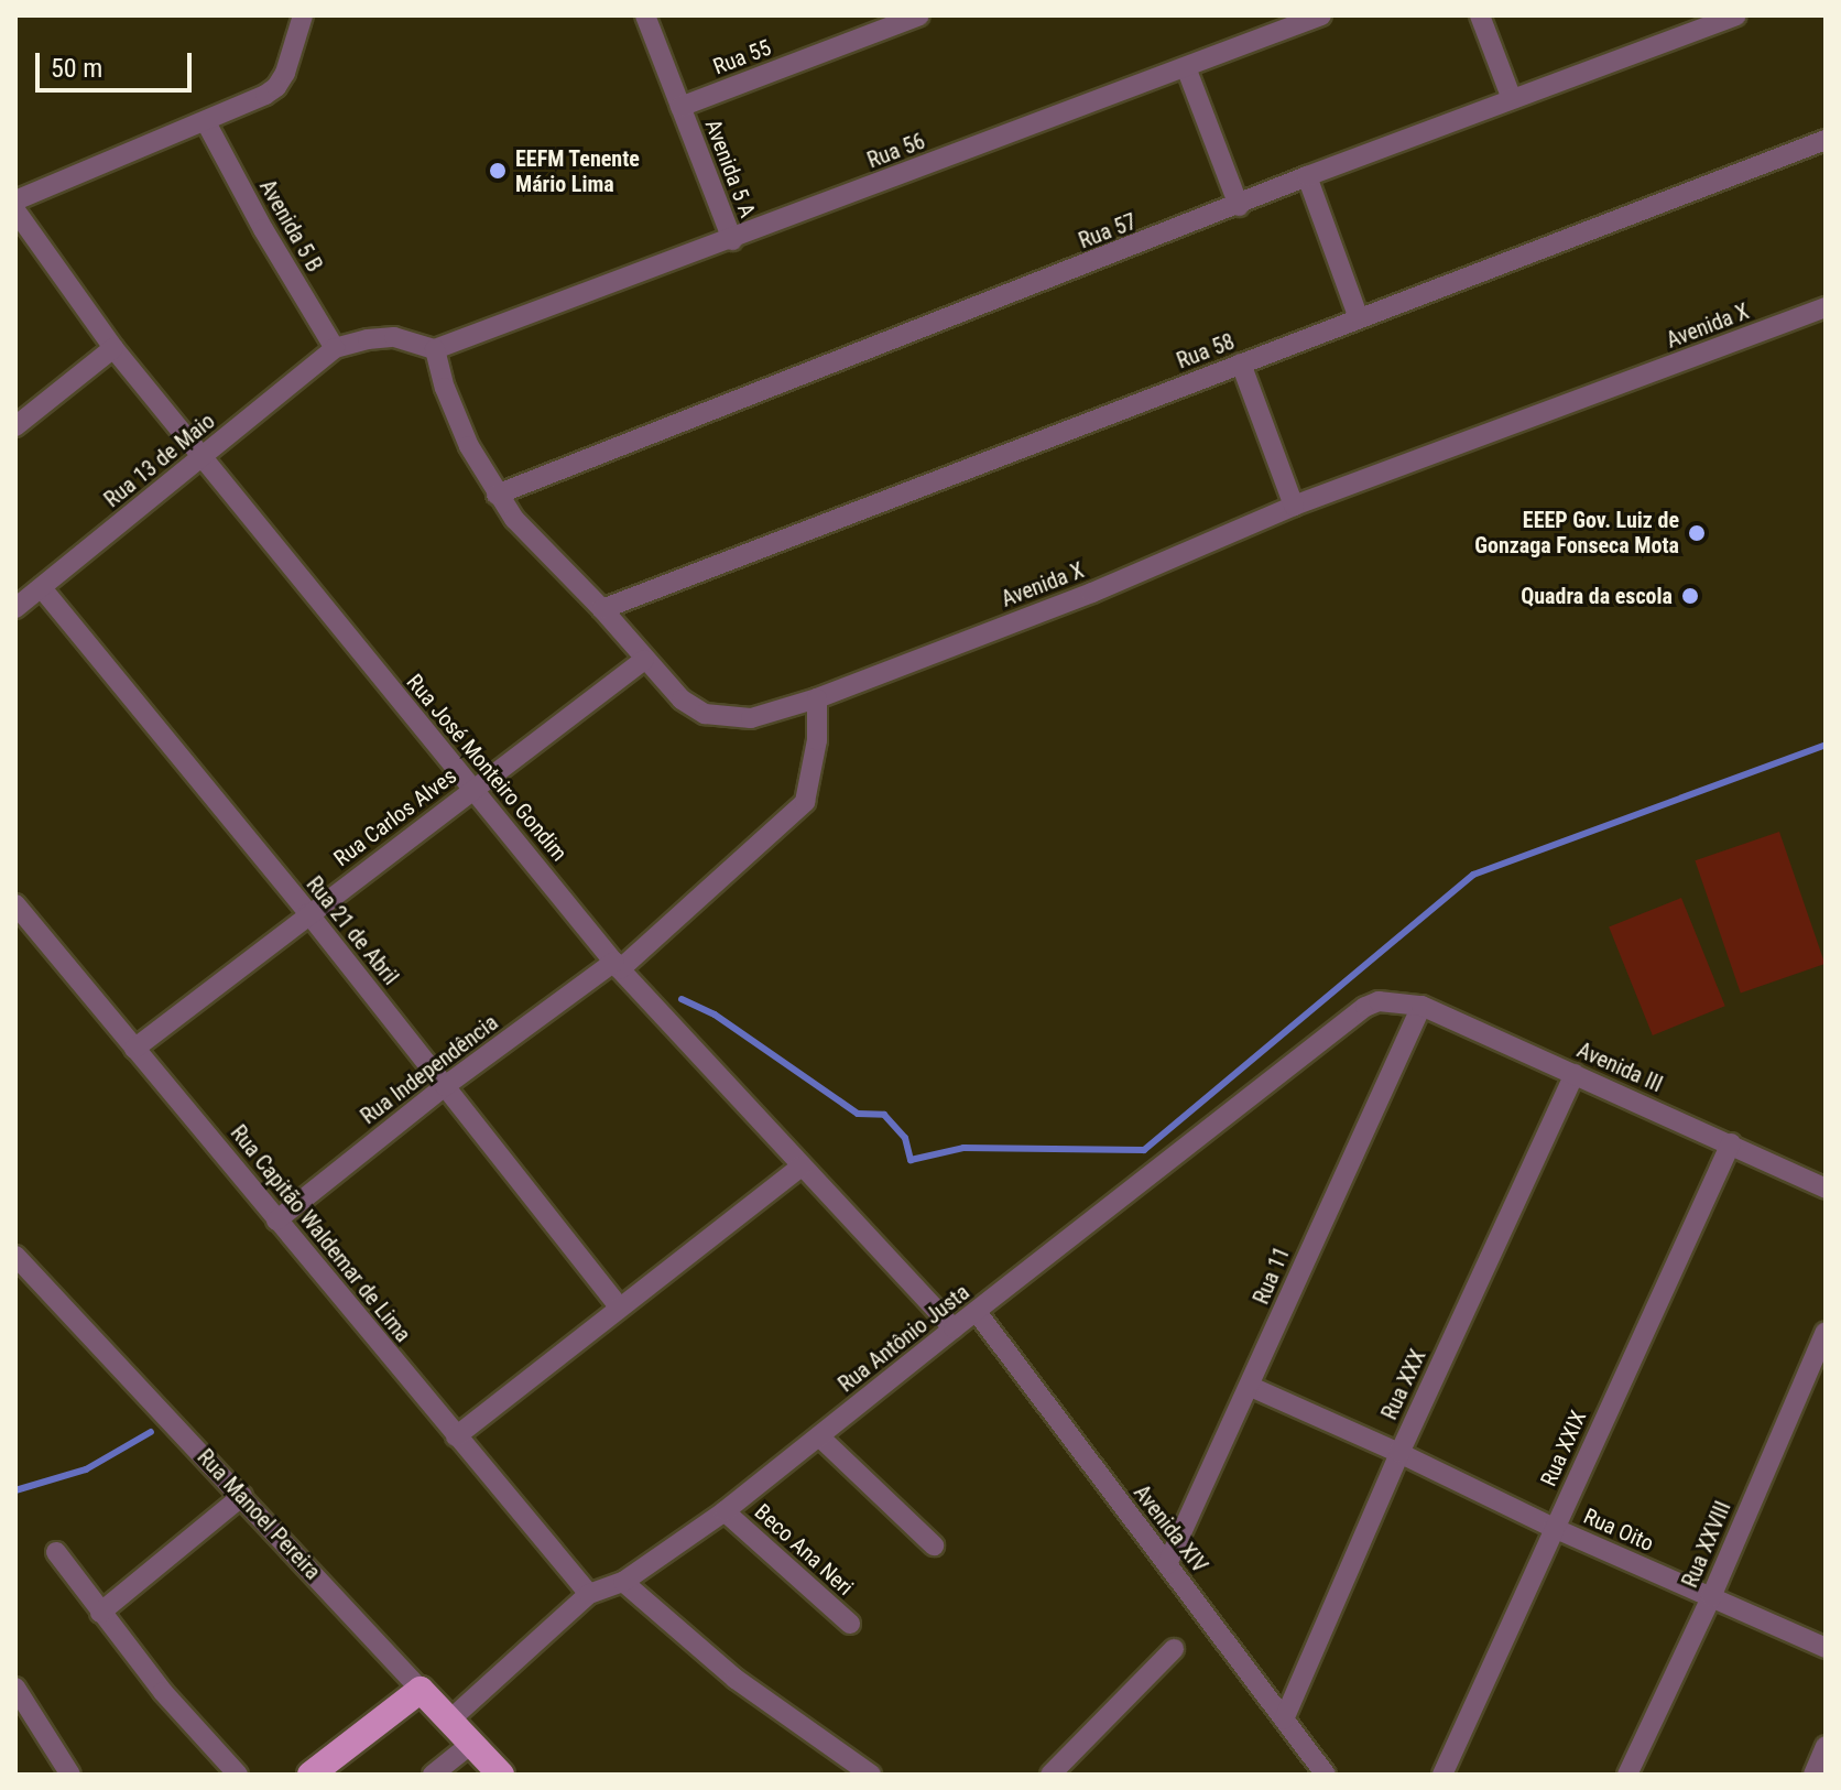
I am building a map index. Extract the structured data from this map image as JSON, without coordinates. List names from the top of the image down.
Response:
{
  "streets": {
    "main road": ["Rua Manoel Pereira"],
    "street": [
      "Rua 55",
      "Rua 56",
      "Avenida 5 A",
      "Avenida 5 B",
      "Rua 57",
      "Avenida X",
      "Rua 58",
      "Rua 13 de Maio",
      "Rua José Monteiro Gondim",
      "Rua Carlos Alves",
      "Rua 21 de Abril",
      "Avenida III",
      "Rua Independência",
      "Rua Capitão Waldemar de Lima",
      "Rua 11",
      "Rua Antônio Justa",
      "Rua XXX",
      "Rua XXIX",
      "Avenida XIV",
      "Rua Oito",
      "Rua XXVIII",
      "Beco Ana Neri"
    ]
  },
  "crossings": [
    ["Rua 55", "Avenida 5 A"],
    ["Rua 56", "Avenida 5 A"],
    ["Rua 56", "Avenida X"],
    ["Avenida 5 B", "Rua 13 de Maio"],
    ["Rua 57", "Avenida X"],
    ["Avenida X", "Rua 58"],
    ["Avenida X", "Rua Carlos Alves"],
    ["Avenida X", "Rua Independência"],
    ["Rua 13 de Maio", "Rua José Monteiro Gondim"],
    ["Rua 13 de Maio", "Rua 21 de Abril"],
    ["Rua José Monteiro Gondim", "Rua Carlos Alves"],
    ["Rua José Monteiro Gondim", "Rua Independência"],
    ["Rua José Monteiro Gondim", "Rua Antônio Justa"],
    ["Rua Carlos Alves", "Rua 21 de Abril"],
    ["Rua Carlos Alves", "Rua Capitão Waldemar de Lima"],
    ["Rua 21 de Abril", "Rua Independência"],
    ["Avenida III", "Rua 11"],
    ["Avenida III", "Rua Antônio Justa"],
    ["Avenida III", "Rua XXX"],
    ["Avenida III", "Rua XXIX"],
    ["Rua Independência", "Rua Capitão Waldemar de Lima"],
    ["Rua Capitão Waldemar de Lima", "Rua Antônio Justa"],
    ["Rua 11", "Avenida XIV"],
    ["Rua 11", "Rua Oito"],
    ["Rua Antônio Justa", "Rua Manoel Pereira"],
    ["Rua Antônio Justa", "Avenida XIV"],
    ["Rua Antônio Justa", "Beco Ana Neri"],
    ["Rua XXX", "Avenida XIV"],
    ["Rua XXX", "Rua Oito"],
    ["Rua XXIX", "Rua Oito"],
    ["Rua Oito", "Rua XXVIII"]
  ],
  "places": ["EEFM Tenente Mário Lima", "EEEP Gov. Luiz de Gonzaga Fonseca Mota", "Quadra da escola"],
  "scale_bar": "50 m"
}
